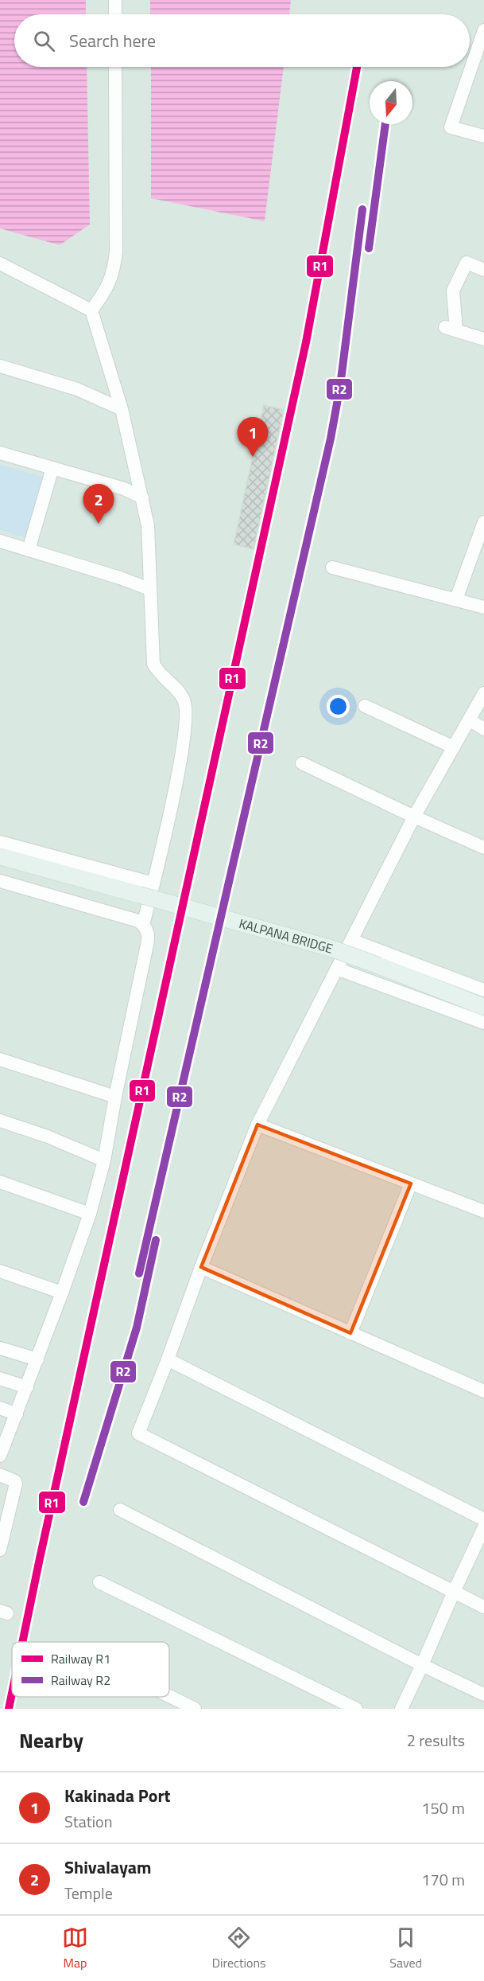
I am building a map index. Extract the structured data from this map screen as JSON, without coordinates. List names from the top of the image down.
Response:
{
  "streets": {
    "main road": ["KALPANA BRIDGE"]
  },
  "lines": ["rail line R1", "rail line R2"],
  "legend": ["Railway R1", "Railway R2"],
  "north": "bottom",
  "page": {
    "search": "Search here",
    "pins": ["1", "2"],
    "heading": ["Nearby", "2 results"],
    "list": [
      {
        "mark": "1",
        "name": "Kakinada Port",
        "note": "Station",
        "value": "150 m"
      },
      {
        "mark": "2",
        "name": "Shivalayam",
        "note": "Temple",
        "value": "170 m"
      }
    ],
    "nav": ["Map", "Directions", "Saved"]
  }
}
